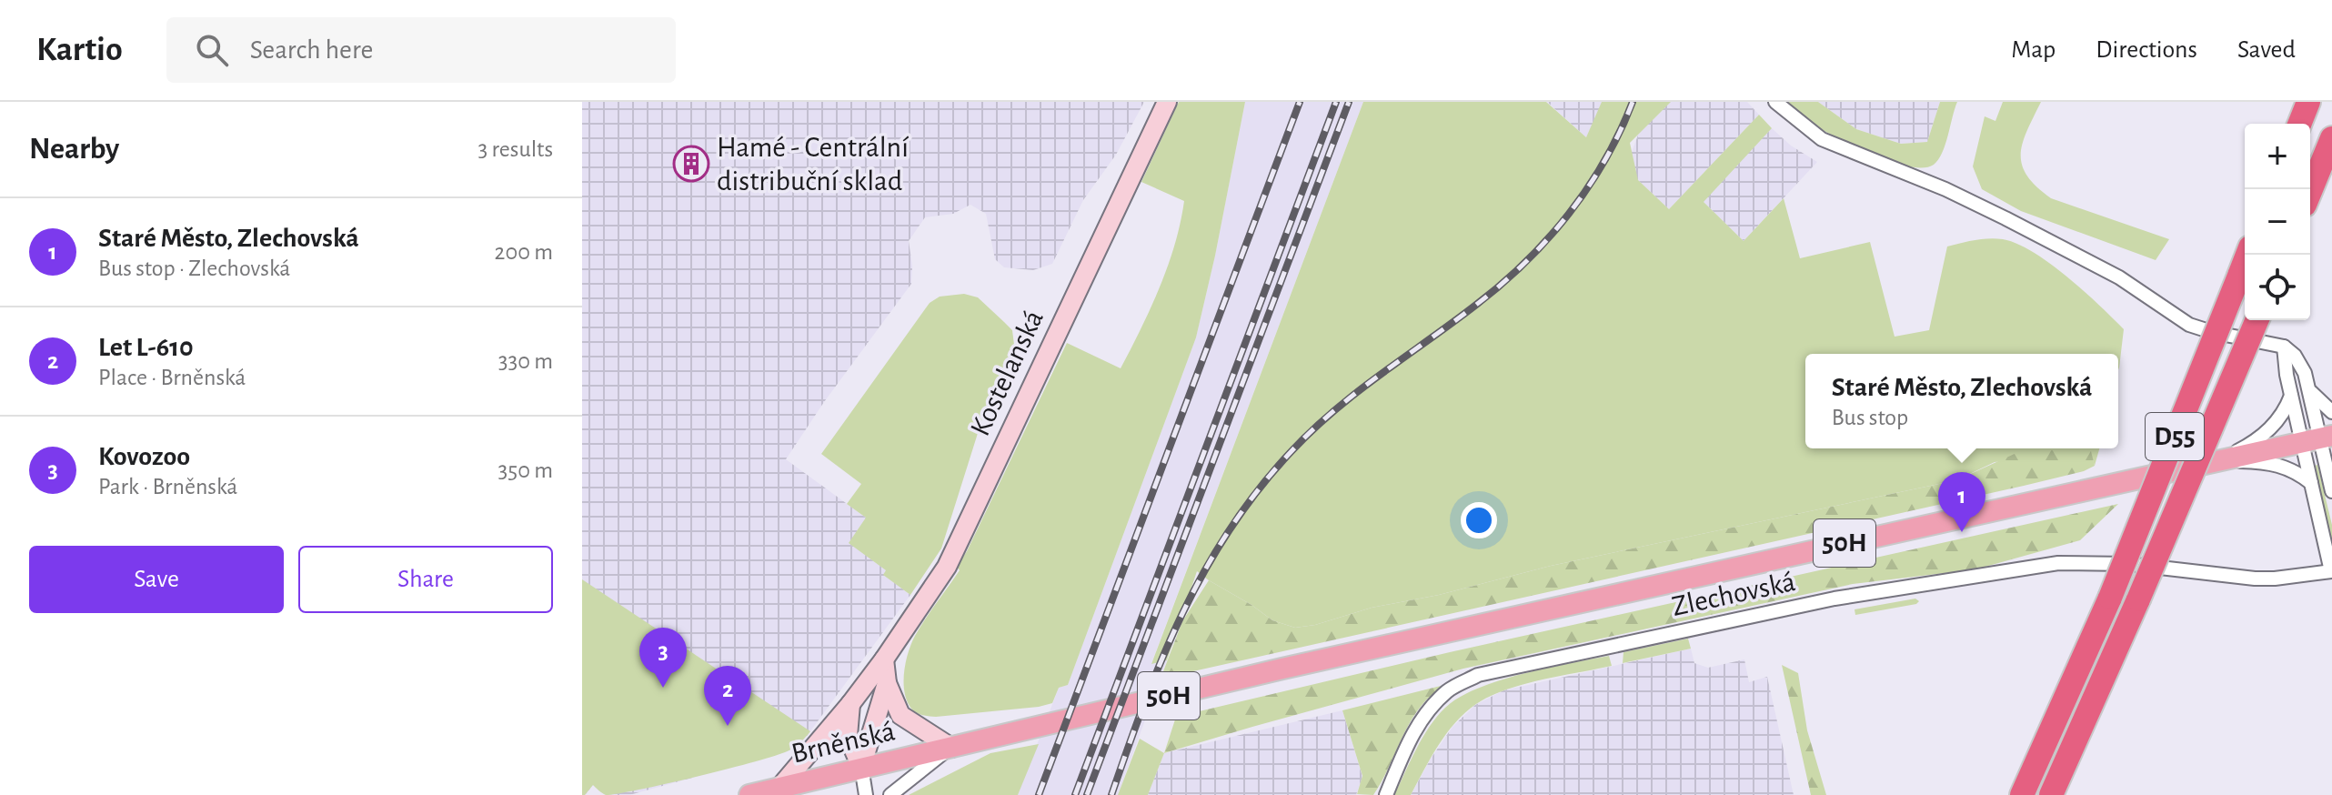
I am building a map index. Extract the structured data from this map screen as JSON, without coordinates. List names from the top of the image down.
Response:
{
  "streets": {
    "highway": ["D55"],
    "main road": ["Kostelanská", "50H", "Brněnská"],
    "street": ["Zlechovská"]
  },
  "crossings": [
    ["Kostelanská", "Brněnská"],
    ["50H", "Zlechovská"],
    ["50H", "Brněnská"]
  ],
  "places": {
    "building": ["Hamé - Centrální distribuční sklad"]
  },
  "page": {
    "header": "Kartio",
    "search": "Search here",
    "nav": ["Map", "Directions", "Saved"],
    "heading": ["Nearby", "3 results"],
    "map_buttons": ["+", "−"],
    "list": [
      {
        "mark": "1",
        "name": "Staré Město, Zlechovská",
        "note": "Bus stop · Zlechovská",
        "value": "200 m"
      },
      {
        "mark": "2",
        "name": "Let L-610",
        "note": "Place · Brněnská",
        "value": "330 m"
      },
      {
        "mark": "3",
        "name": "Kovozoo",
        "note": "Park · Brněnská",
        "value": "350 m"
      }
    ],
    "popup": ["Staré Město, Zlechovská", "Bus stop"],
    "pins": ["1", "3", "2"],
    "buttons": ["Save", "Share"]
  }
}
